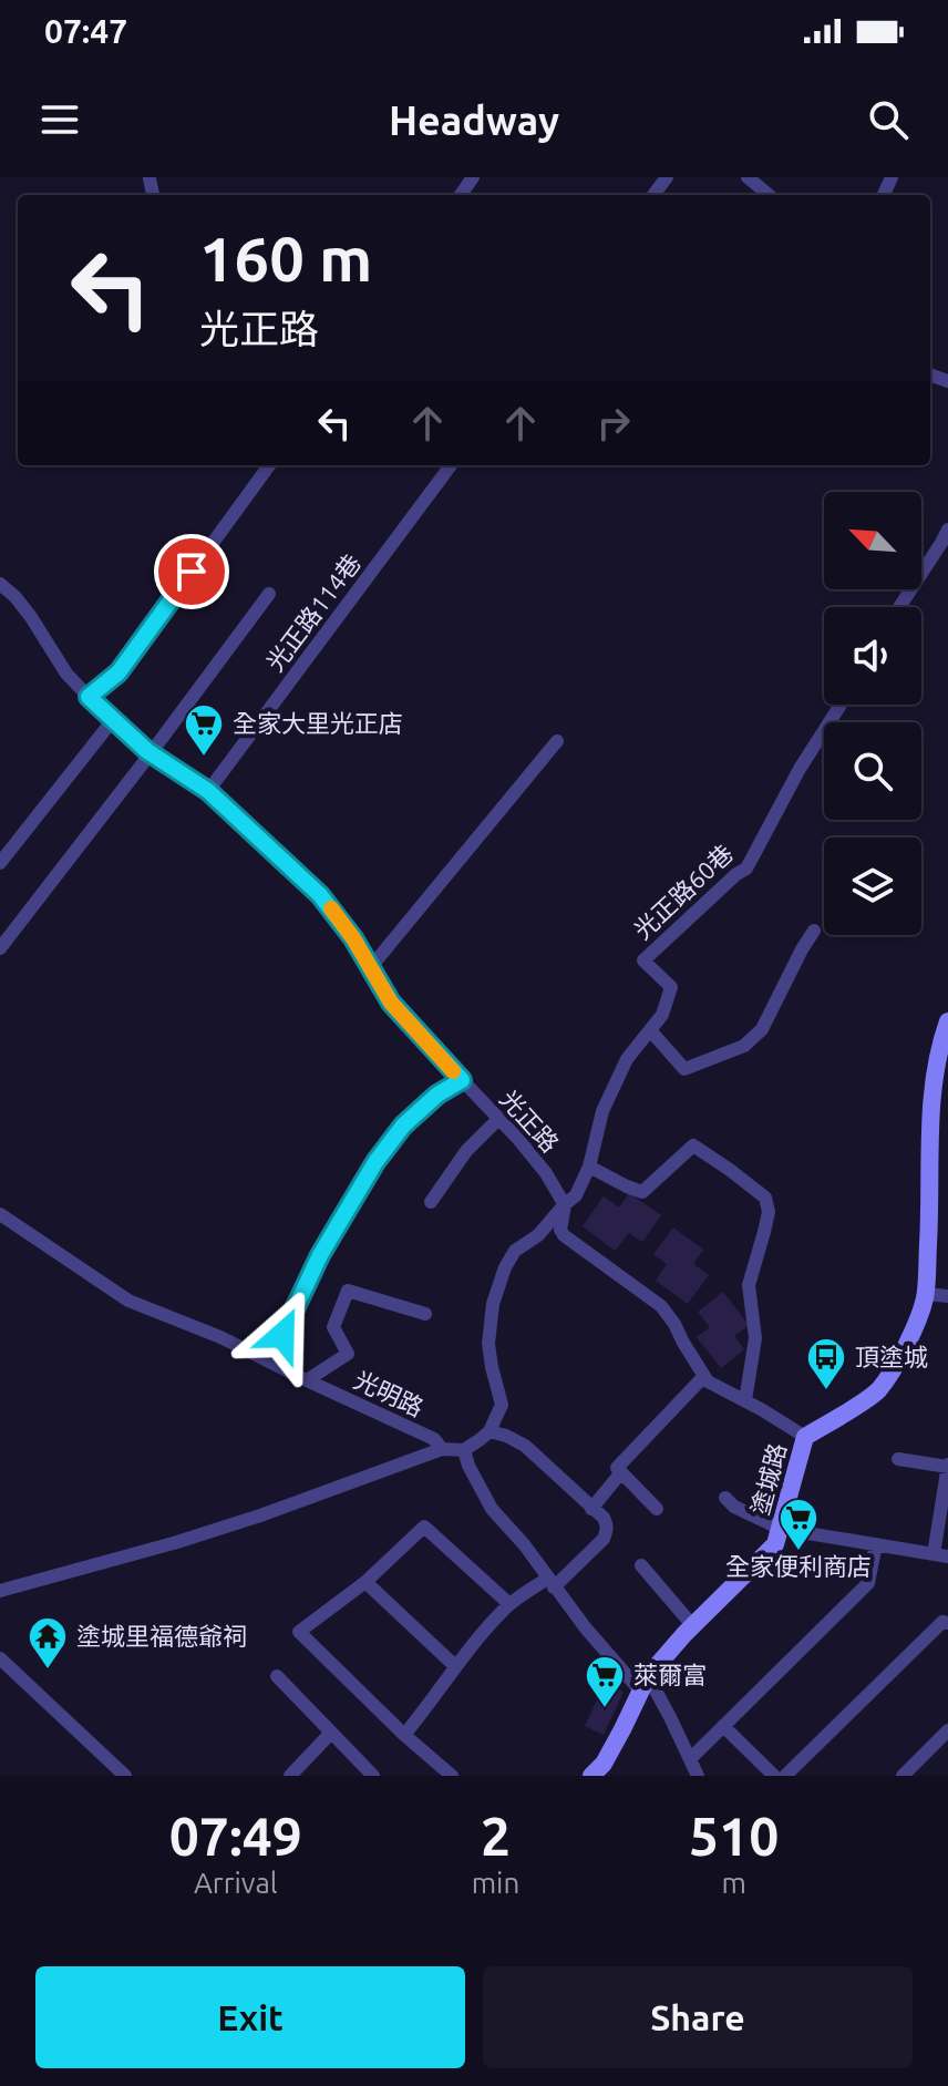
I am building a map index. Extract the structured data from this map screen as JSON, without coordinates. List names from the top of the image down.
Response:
{
  "streets": {
    "street": [
      "光正路114巷",
      "光正路60巷",
      "光正路",
      "光明路",
      "塗城路"
    ]
  },
  "crossings": [
    ["光正路114巷", "光正路"],
    ["光正路60巷", "光正路"],
    ["光正路", "塗城路"]
  ],
  "places": {
    "supermarket": ["全家大里光正店", "全家便利商店", "萊爾富"],
    "bus stop": ["頂塗城"],
    "temple": ["塗城里福德爺祠"]
  },
  "north": "top left",
  "page": {
    "status": "07:47",
    "header": "Headway",
    "turn": ["160 m", "光正路"],
    "eta": [
      "07:49",
      "Arrival",
      "2",
      "min",
      "510",
      "m"
    ],
    "buttons": ["Exit", "Share"]
  }
}
